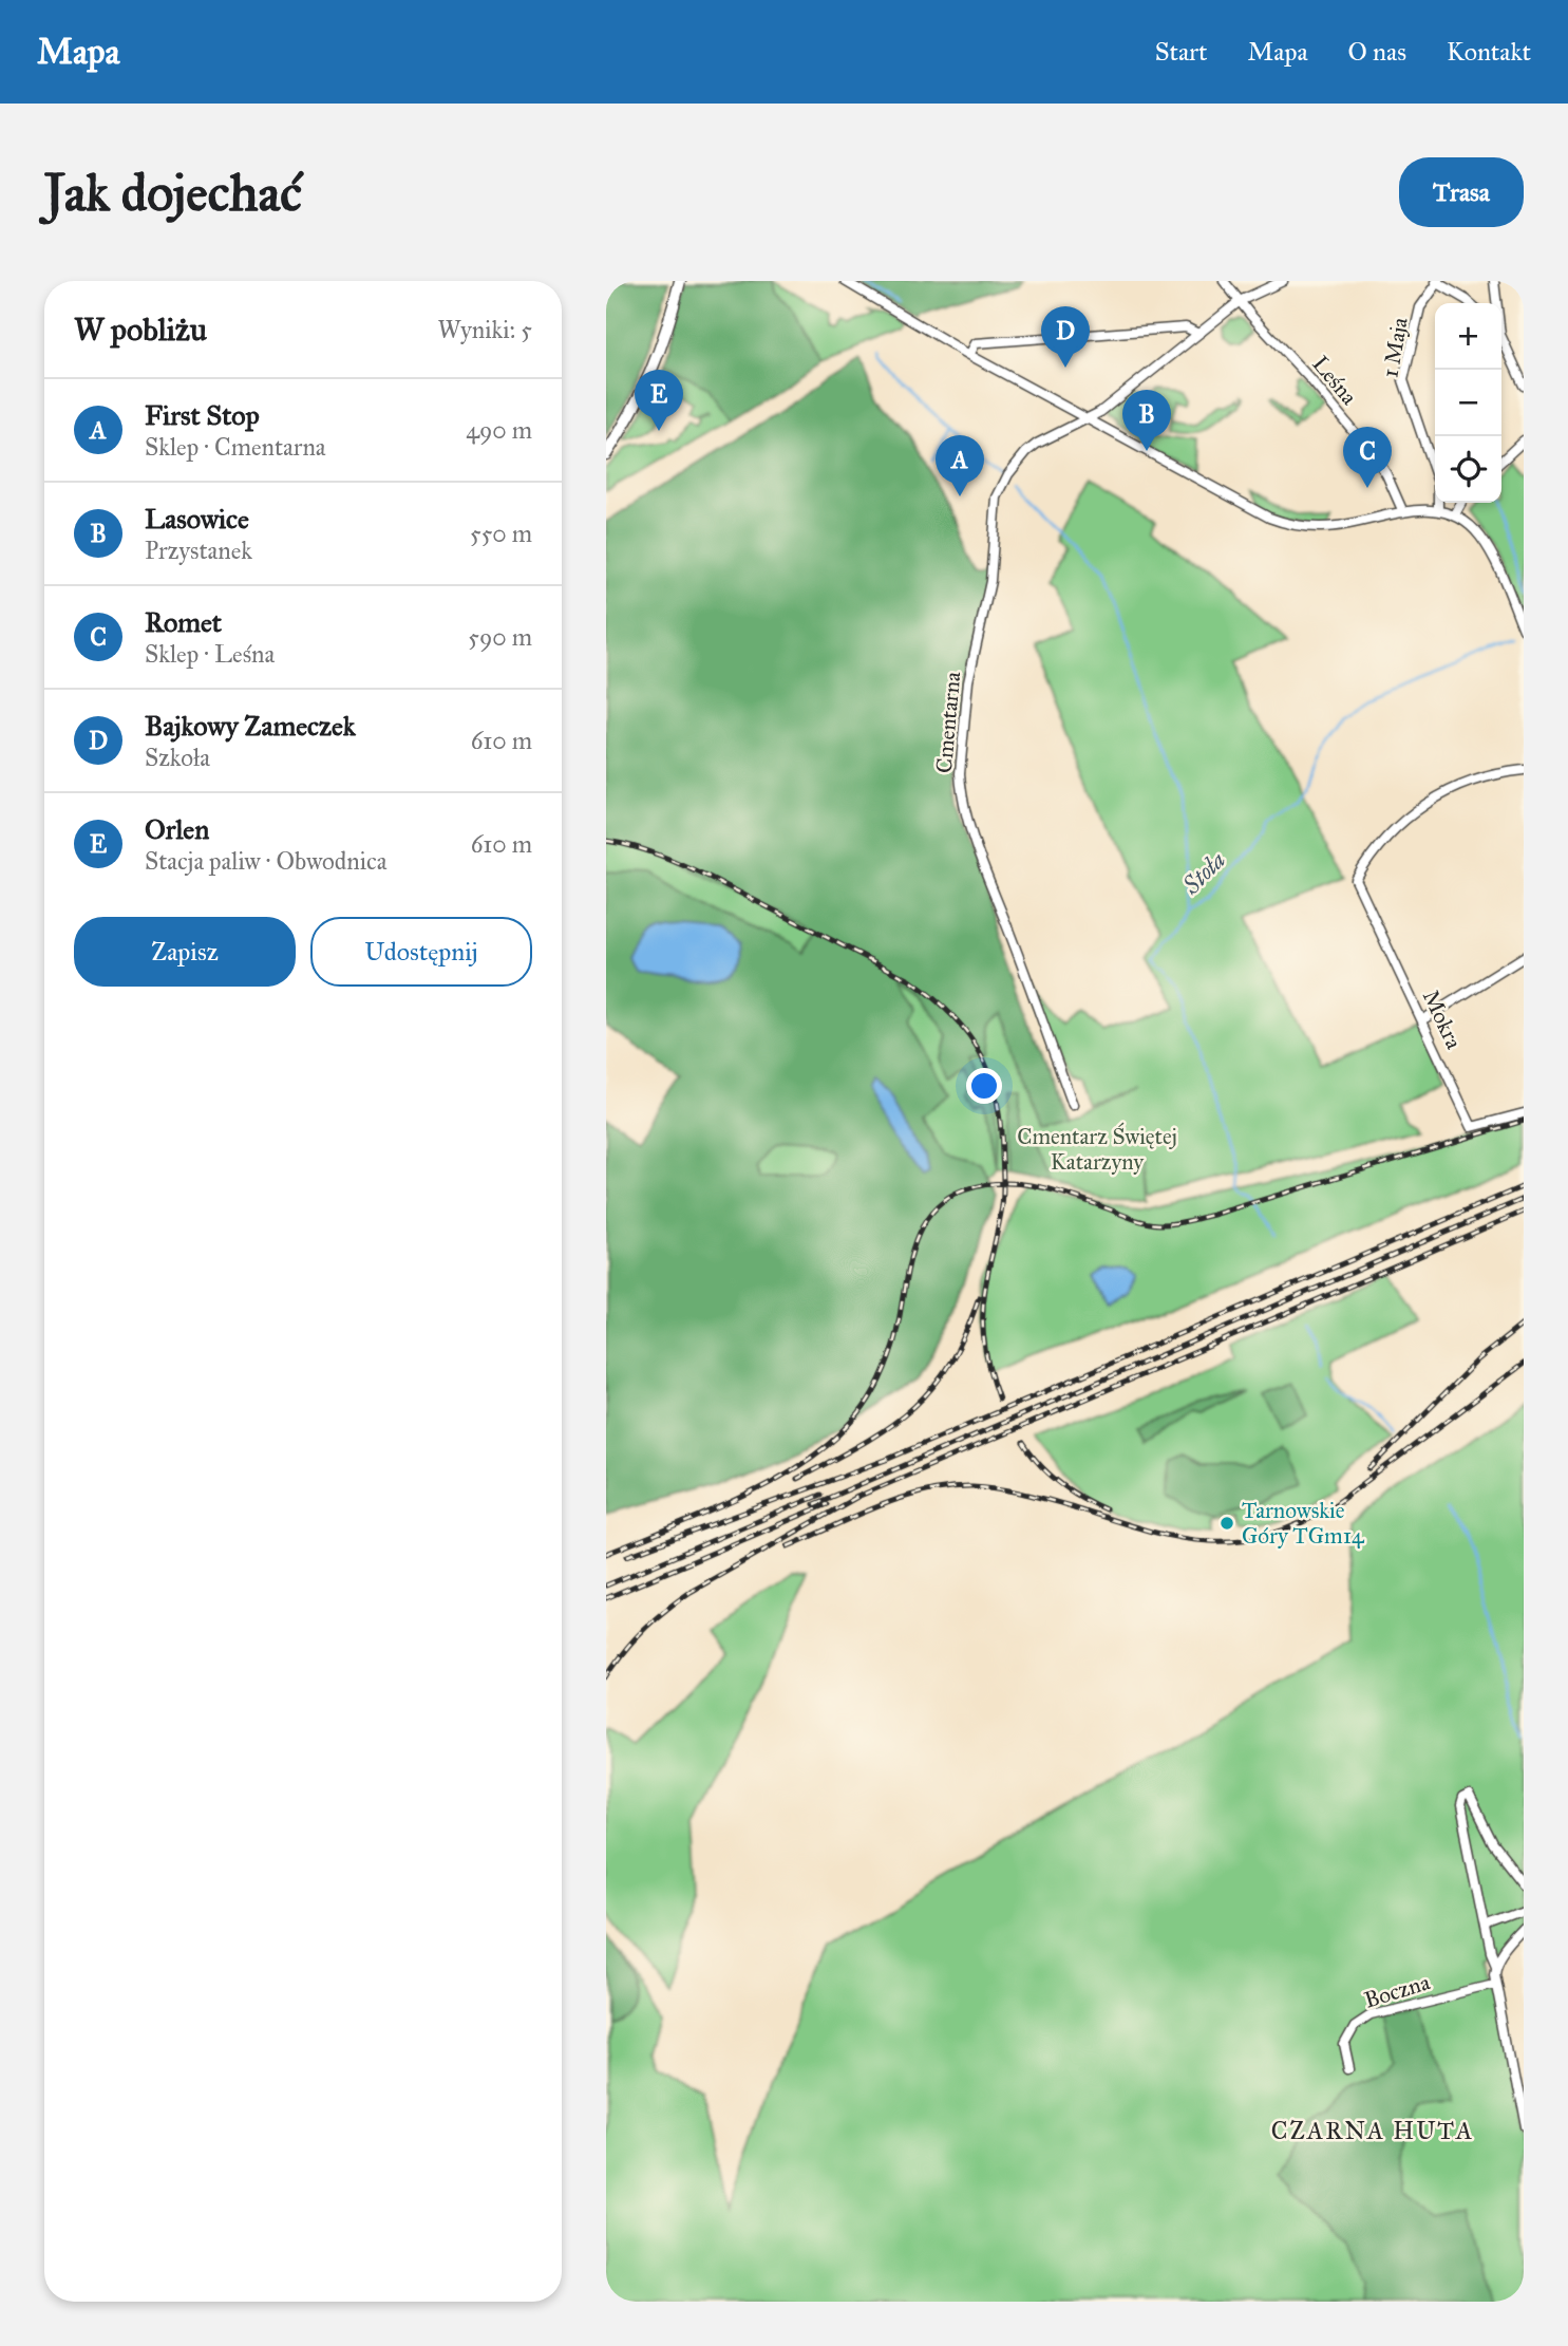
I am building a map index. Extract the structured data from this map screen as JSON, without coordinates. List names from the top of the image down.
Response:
{
  "streets": {
    "street": [
      "1 Maja",
      "Leśna",
      "Cmentarna",
      "Mokra",
      "Boczna"
    ]
  },
  "crossings": [
    ["Leśna", "Cmentarna"]
  ],
  "districts": ["CZARNA HUTA"],
  "water": ["Stoła"],
  "parks": ["Cmentarz Świętej Katarzyny"],
  "places": ["Tarnowskie Góry TGm14"],
  "page": {
    "header": "Mapa",
    "nav": [
      "Start",
      "Mapa",
      "O nas",
      "Kontakt"
    ],
    "buttons": [
      "Trasa",
      ["Zapisz", "Udostępnij"]
    ],
    "title": "Jak dojechać",
    "heading": ["W pobliżu", "Wyniki: 5"],
    "map_buttons": ["+", "−"],
    "pins": [
      "D",
      "E",
      "B",
      "C",
      "A"
    ],
    "list": [
      {
        "mark": "A",
        "name": "First Stop",
        "note": "Sklep · Cmentarna",
        "value": "490 m"
      },
      {
        "mark": "B",
        "name": "Lasowice",
        "note": "Przystanek",
        "value": "550 m"
      },
      {
        "mark": "C",
        "name": "Romet",
        "note": "Sklep · Leśna",
        "value": "590 m"
      },
      {
        "mark": "D",
        "name": "Bajkowy Zameczek",
        "note": "Szkoła",
        "value": "610 m"
      },
      {
        "mark": "E",
        "name": "Orlen",
        "note": "Stacja paliw · Obwodnica",
        "value": "610 m"
      }
    ]
  }
}
